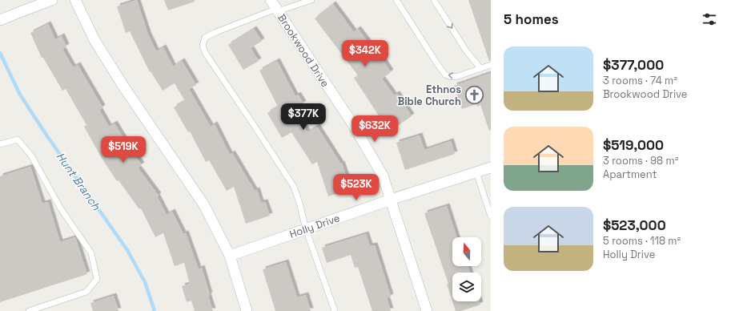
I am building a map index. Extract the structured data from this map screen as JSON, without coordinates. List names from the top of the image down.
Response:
{
  "streets": {
    "street": ["Brookwood Drive", "Holly Drive"]
  },
  "crossings": [
    ["Brookwood Drive", "Holly Drive"]
  ],
  "water": ["Hunt Branch"],
  "places": {
    "church": ["Ethnos Bible Church"]
  },
  "north": "top",
  "page": {
    "heading": "5 homes",
    "list": [
      {
        "name": "$377,000",
        "note": "3 rooms · 74 m² · Brookwood Drive"
      },
      {
        "name": "$519,000",
        "note": "3 rooms · 98 m² · Apartment"
      },
      {
        "name": "$523,000",
        "note": "5 rooms · 118 m² · Holly Drive"
      }
    ],
    "price": [
      "$342K",
      "$377K",
      "$632K",
      "$519K",
      "$523K"
    ]
  }
}
